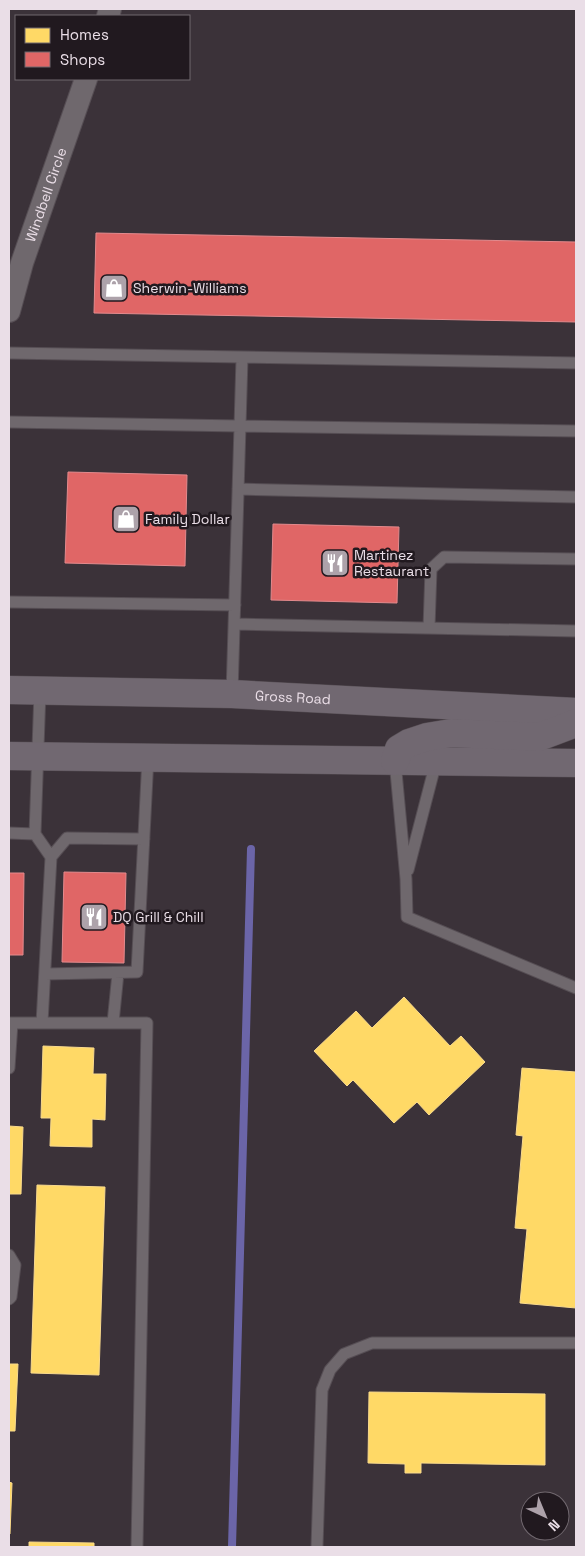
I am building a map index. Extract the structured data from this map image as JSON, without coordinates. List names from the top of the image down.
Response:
{
  "streets": {
    "main road": ["Gross Road"],
    "street": ["Windbell Circle"]
  },
  "places": {
    "shop": ["Sherwin-Williams", "Family Dollar"],
    "restaurant": ["Martinez Restaurant", "DQ Grill & Chill"]
  },
  "legend": ["Homes", "Shops"],
  "north": "bottom right"
}
